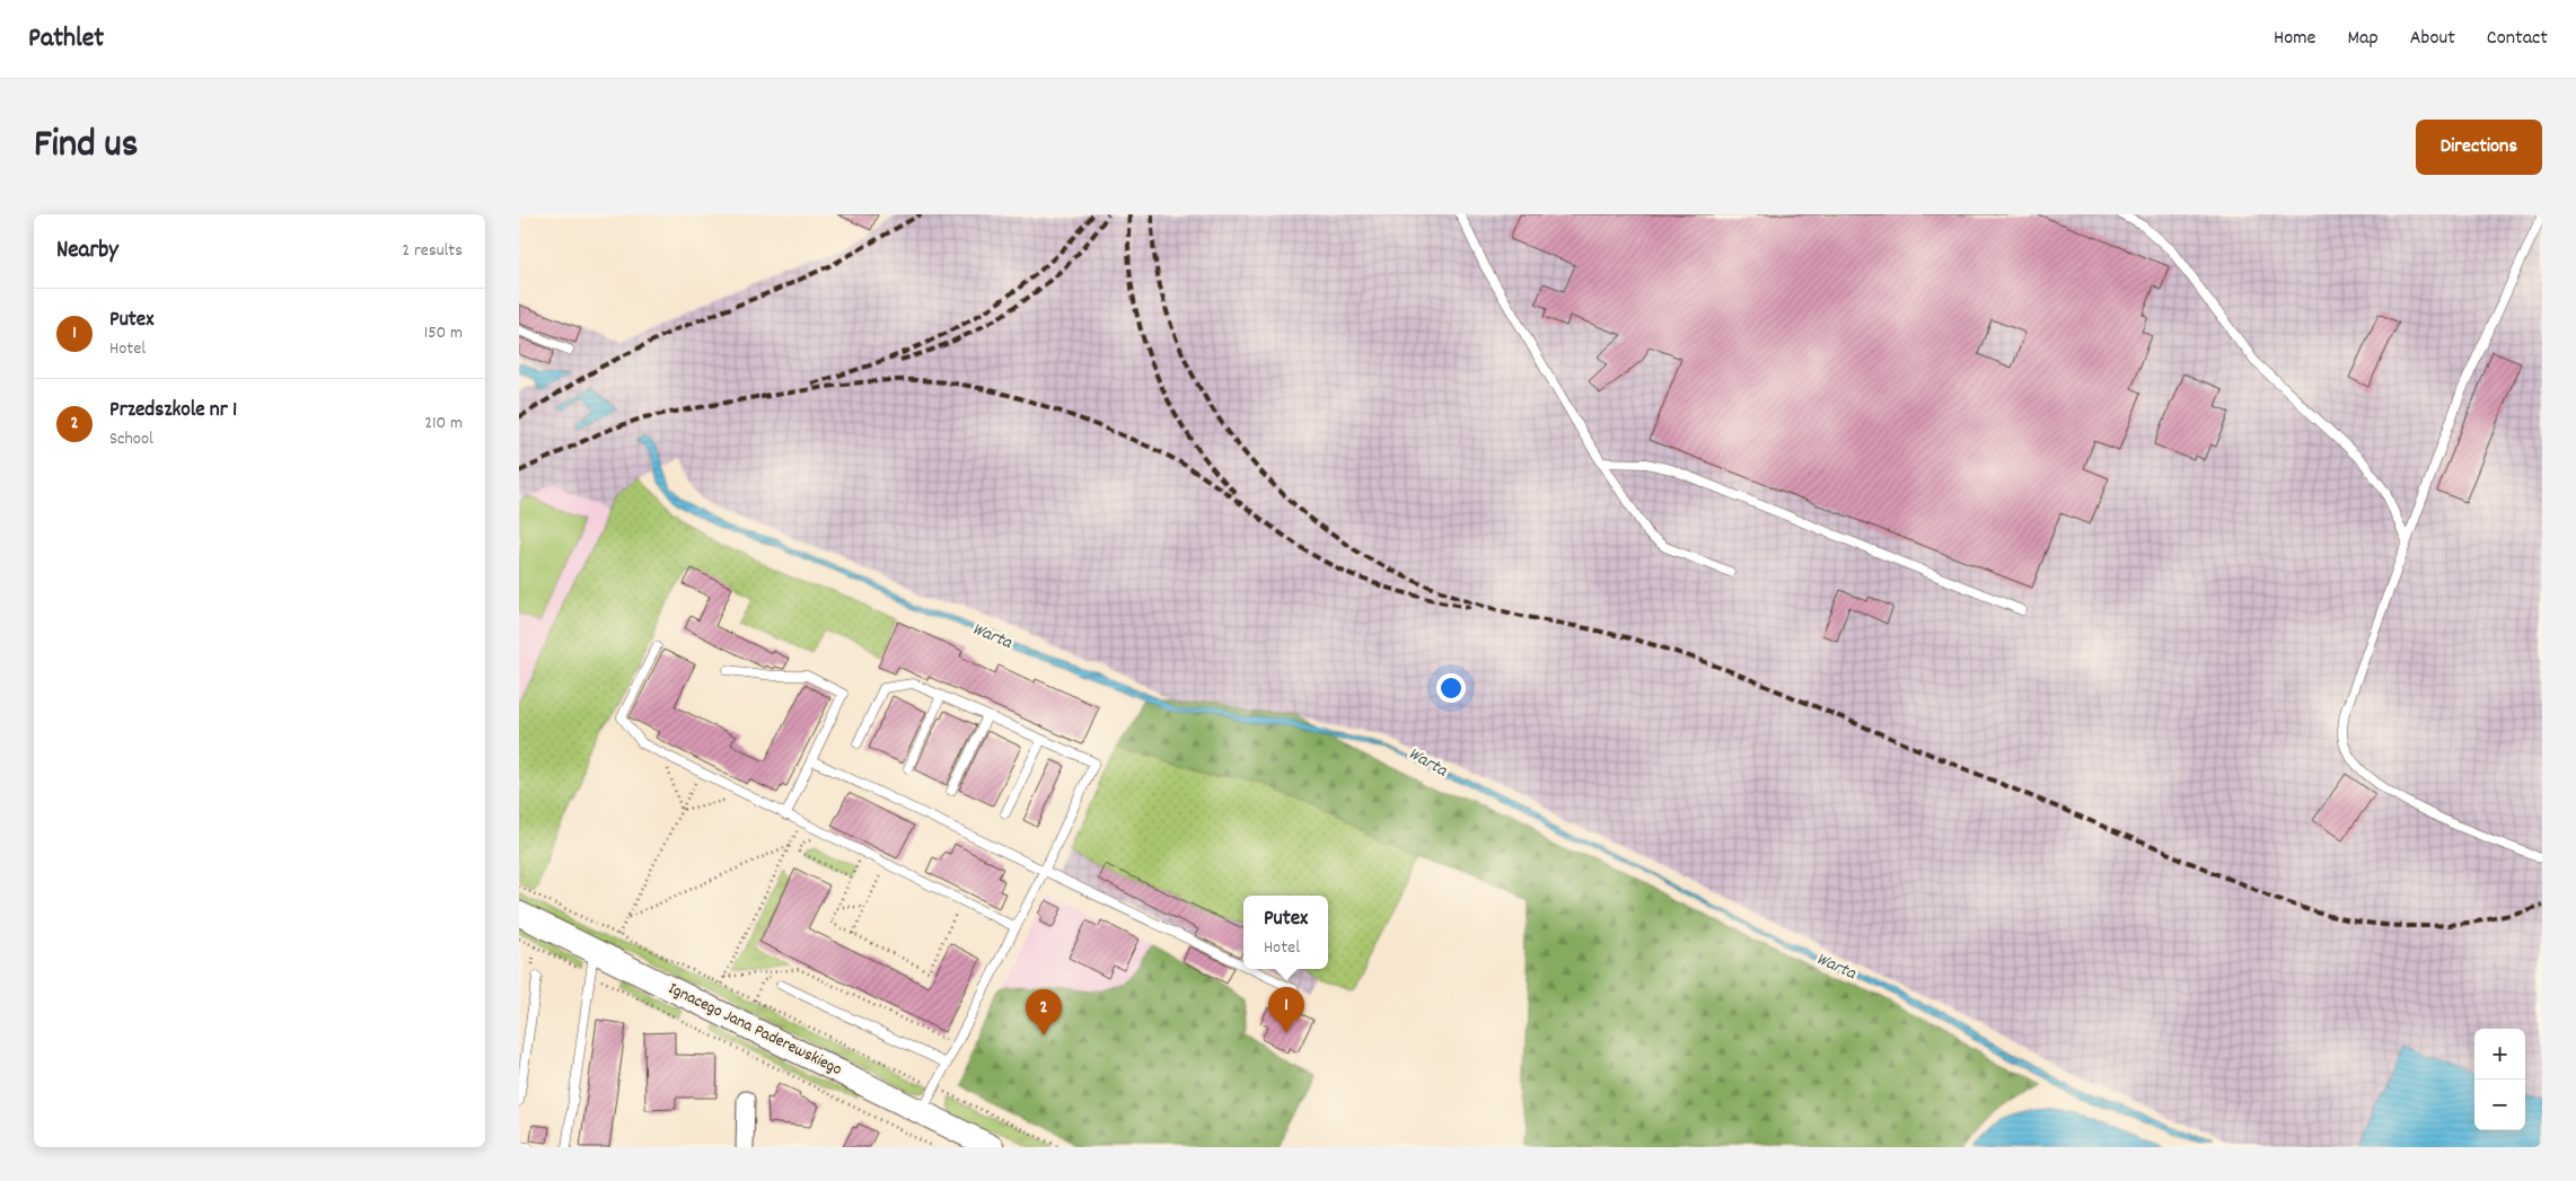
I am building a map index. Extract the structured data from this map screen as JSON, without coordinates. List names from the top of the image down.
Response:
{
  "streets": {
    "main road": ["Ignacego Jana Paderewskiego"]
  },
  "water": ["Warta"],
  "page": {
    "header": "Pathlet",
    "nav": [
      "Home",
      "Map",
      "About",
      "Contact"
    ],
    "title": "Find us",
    "buttons": "Directions",
    "heading": ["Nearby", "2 results"],
    "list": [
      {
        "mark": "1",
        "name": "Putex",
        "note": "Hotel",
        "value": "150 m"
      },
      {
        "mark": "2",
        "name": "Przedszkole nr 1",
        "note": "School",
        "value": "210 m"
      }
    ],
    "popup": ["Putex", "Hotel"],
    "pins": ["1", "2"],
    "map_buttons": ["+", "−"]
  }
}
